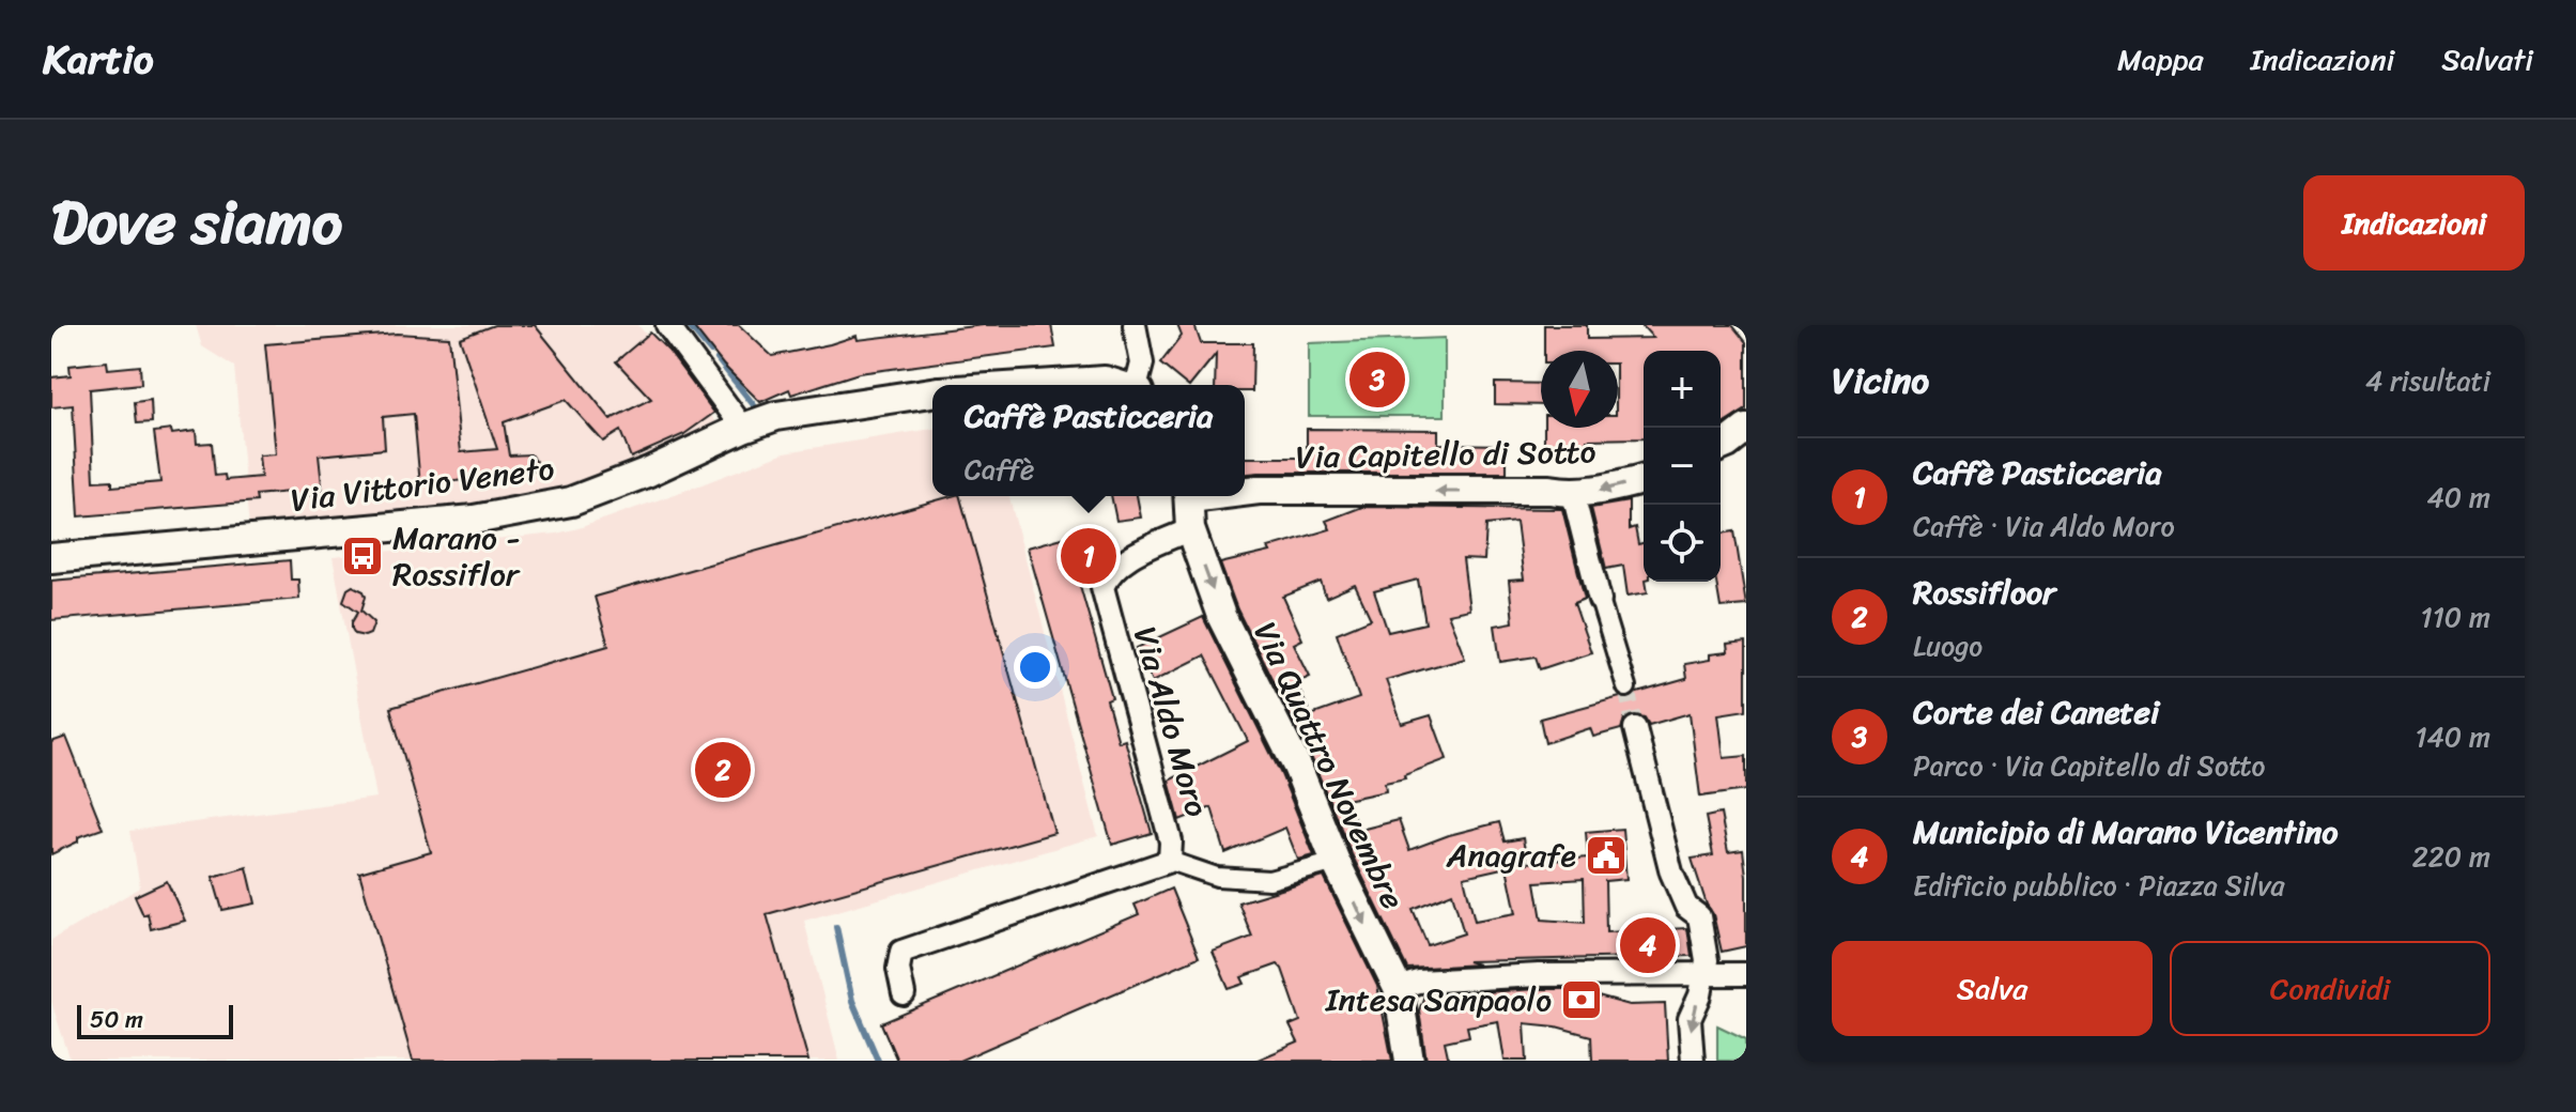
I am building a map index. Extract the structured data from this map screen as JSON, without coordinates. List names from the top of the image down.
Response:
{
  "streets": {
    "street": [
      "Via Capitello di Sotto",
      "Via Vittorio Veneto",
      "Via Aldo Moro",
      "Via Quattro Novembre"
    ]
  },
  "crossings": [
    ["Via Aldo Moro", "Via Quattro Novembre"]
  ],
  "one_way": ["Via Capitello di Sotto", "Via Quattro Novembre"],
  "places": {
    "bus stop": ["Marano - Rossiflor"],
    "public building": ["Anagrafe"],
    "bank": ["Intesa Sanpaolo"]
  },
  "scale_bar": "50 m",
  "north": "bottom",
  "page": {
    "header": "Kartio",
    "nav": ["Mappa", "Indicazioni", "Salvati"],
    "title": "Dove siamo",
    "buttons": [
      "Indicazioni",
      ["Salva", "Condividi"]
    ],
    "heading": ["Vicino", "4 risultati"],
    "pins": [
      "3",
      "1",
      "2",
      "4"
    ],
    "map_buttons": ["+", "−"],
    "popup": ["Caffè Pasticceria", "Caffè"],
    "list": [
      {
        "mark": "1",
        "name": "Caffè Pasticceria",
        "note": "Caffè · Via Aldo Moro",
        "value": "40 m"
      },
      {
        "mark": "2",
        "name": "Rossifloor",
        "note": "Luogo",
        "value": "110 m"
      },
      {
        "mark": "3",
        "name": "Corte dei Canetei",
        "note": "Parco · Via Capitello di Sotto",
        "value": "140 m"
      },
      {
        "mark": "4",
        "name": "Municipio di Marano Vicentino",
        "note": "Edificio pubblico · Piazza Silva",
        "value": "220 m"
      }
    ],
    "scale": "50 m"
  }
}
